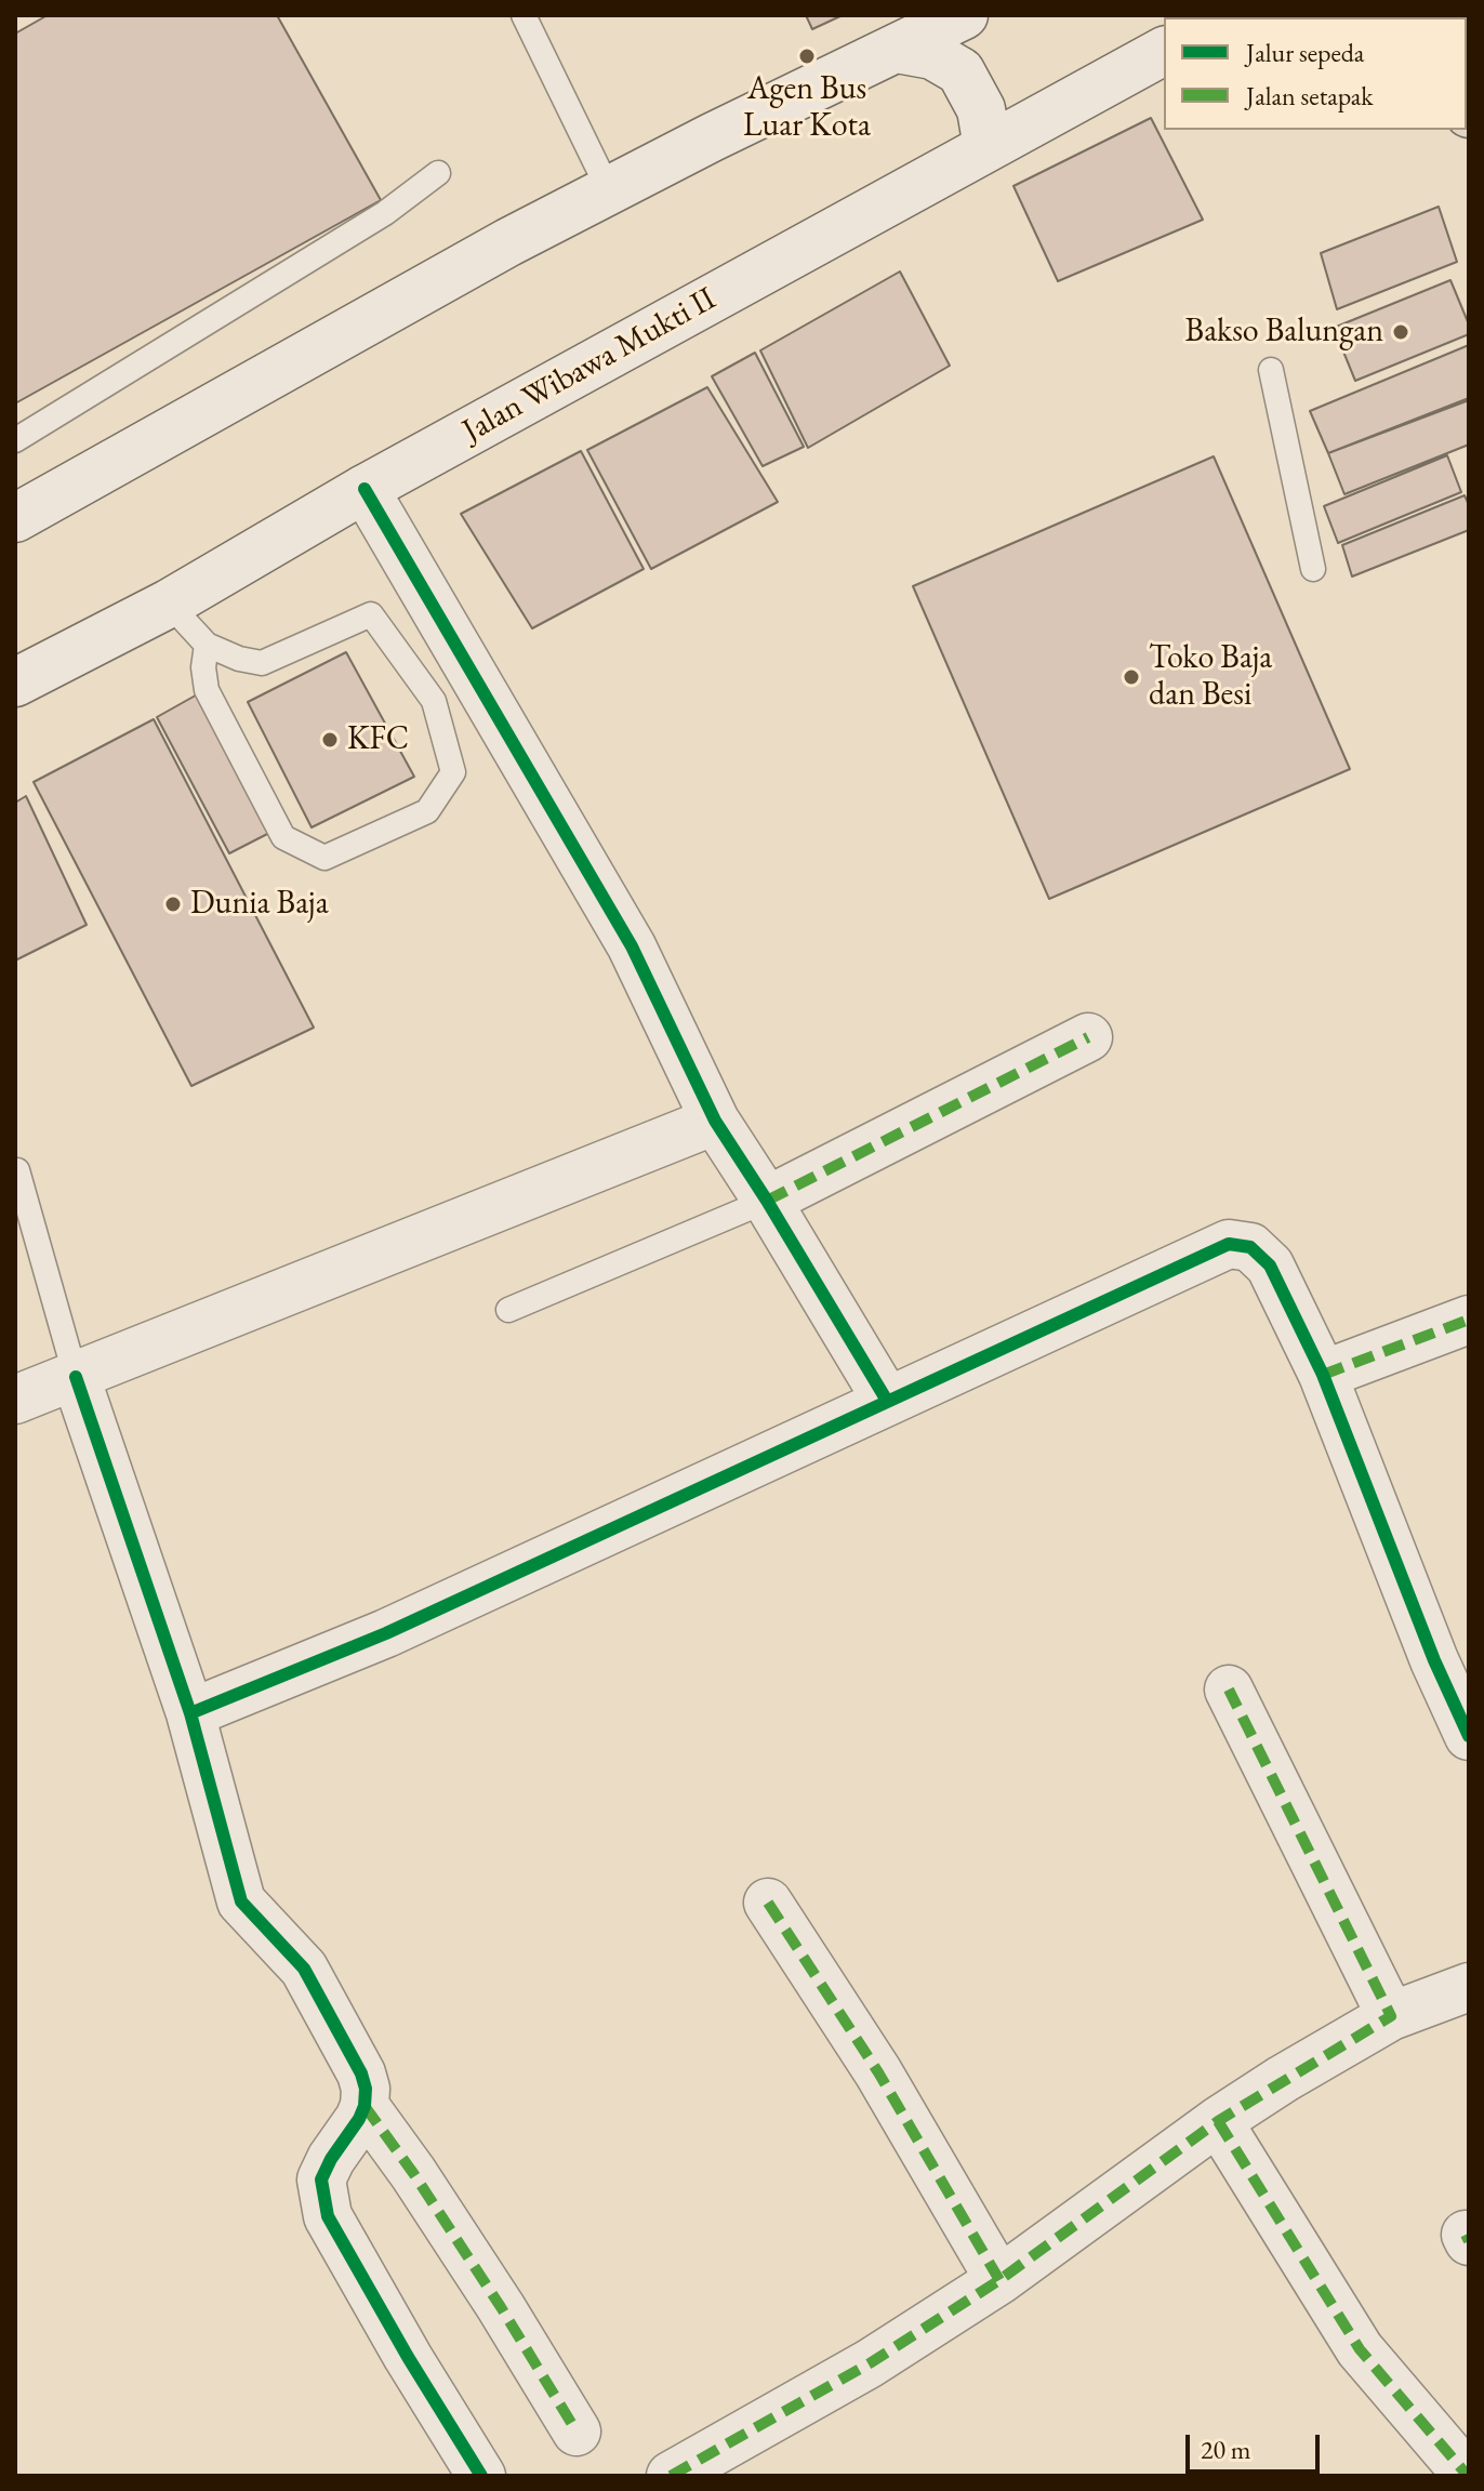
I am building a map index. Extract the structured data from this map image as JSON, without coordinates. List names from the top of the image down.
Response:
{
  "streets": {
    "street": ["Jalan Wibawa Mukti II"]
  },
  "places": [
    "Agen Bus Luar Kota",
    "Bakso Balungan",
    "Toko Baja dan Besi",
    "KFC",
    "Dunia Baja"
  ],
  "legend": ["Jalur sepeda", "Jalan setapak"],
  "scale_bar": "20 m"
}
